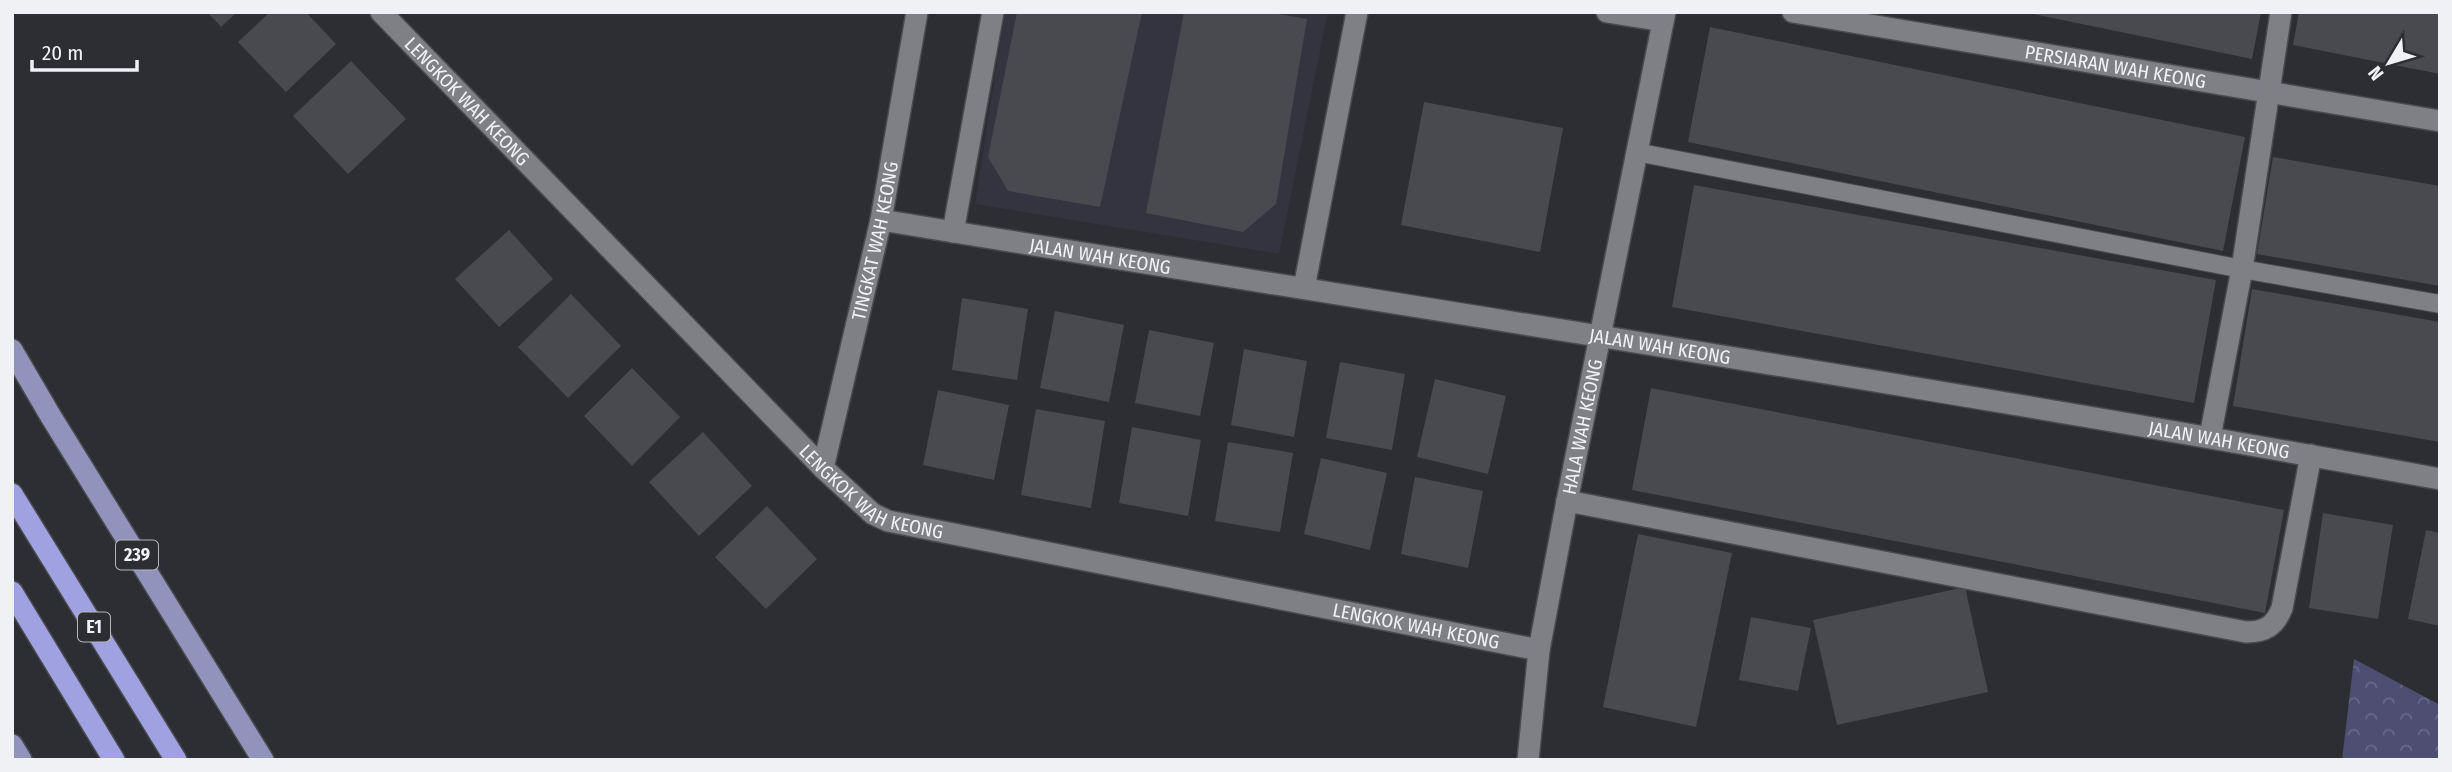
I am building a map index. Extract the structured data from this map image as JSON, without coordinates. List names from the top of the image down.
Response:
{
  "streets": {
    "highway": ["E1"],
    "main road": ["239"],
    "street": [
      "PERSIARAN WAH KEONG",
      "LENGKOK WAH KEONG",
      "TINGKAT WAH KEONG",
      "JALAN WAH KEONG",
      "HALA WAH KEONG"
    ]
  },
  "crossings": [
    ["LENGKOK WAH KEONG", "TINGKAT WAH KEONG"],
    ["LENGKOK WAH KEONG", "HALA WAH KEONG"],
    ["TINGKAT WAH KEONG", "JALAN WAH KEONG"],
    ["JALAN WAH KEONG", "HALA WAH KEONG"]
  ],
  "scale_bar": "20 m",
  "north": "bottom left"
}
